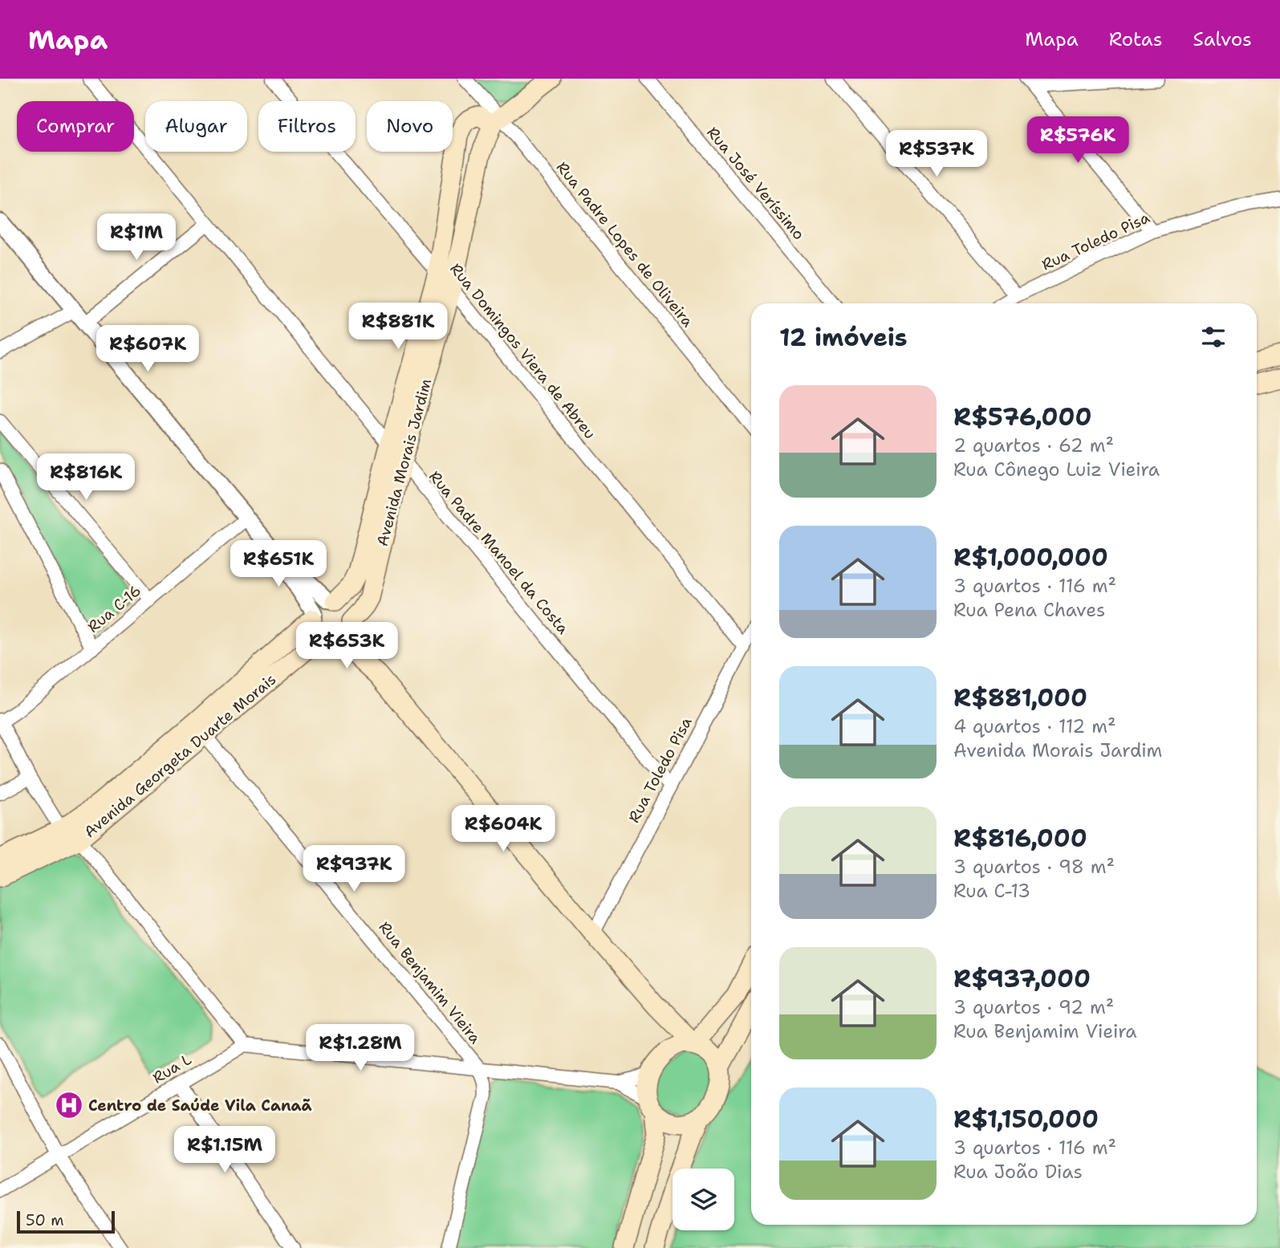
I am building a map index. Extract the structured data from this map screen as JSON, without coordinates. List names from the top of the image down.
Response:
{
  "streets": {
    "main road": ["Avenida Morais Jardim", "Avenida Georgeta Duarte Morais"],
    "street": [
      "Rua José Veríssimo",
      "Rua Toledo Pisa",
      "Rua Padre Lopes de Oliveira",
      "Rua Domingos Viera de Abreu",
      "Rua Padre Manoel da Costa",
      "Rua C-16",
      "Rua Benjamim Vieira",
      "Rua L"
    ]
  },
  "crossings": [
    ["Rua Toledo Pisa", "Rua Domingos Viera de Abreu"],
    ["Rua Toledo Pisa", "Rua Padre Manoel da Costa"],
    ["Rua Padre Lopes de Oliveira", "Avenida Morais Jardim"],
    ["Rua Domingos Viera de Abreu", "Avenida Morais Jardim"],
    ["Avenida Morais Jardim", "Rua Padre Manoel da Costa"],
    ["Avenida Morais Jardim", "Avenida Georgeta Duarte Morais"],
    ["Avenida Georgeta Duarte Morais", "Rua Benjamim Vieira"]
  ],
  "places": {
    "hospital": ["Centro de Saúde Vila Canaã"]
  },
  "scale_bar": "50 m",
  "page": {
    "header": "Mapa",
    "nav": ["Mapa", "Rotas", "Salvos"],
    "chip": [
      "Comprar",
      "Alugar",
      "Filtros",
      "Novo"
    ],
    "price": [
      "R$576K",
      "R$537K",
      "R$1M",
      "R$881K",
      "R$607K",
      "R$816K",
      "R$651K",
      "R$653K",
      "R$604K",
      "R$937K",
      "R$1.28M",
      "R$1.15M"
    ],
    "heading": "12 imóveis",
    "list": [
      {
        "name": "R$576,000",
        "note": "2 quartos · 62 m² · Rua Cônego Luiz Vieira"
      },
      {
        "name": "R$1,000,000",
        "note": "3 quartos · 116 m² · Rua Pena Chaves"
      },
      {
        "name": "R$881,000",
        "note": "4 quartos · 112 m² · Avenida Morais Jardim"
      },
      {
        "name": "R$816,000",
        "note": "3 quartos · 98 m² · Rua C-13"
      },
      {
        "name": "R$937,000",
        "note": "3 quartos · 92 m² · Rua Benjamim Vieira"
      },
      {
        "name": "R$1,150,000",
        "note": "3 quartos · 116 m² · Rua João Dias"
      }
    ],
    "scale": "50 m"
  }
}
